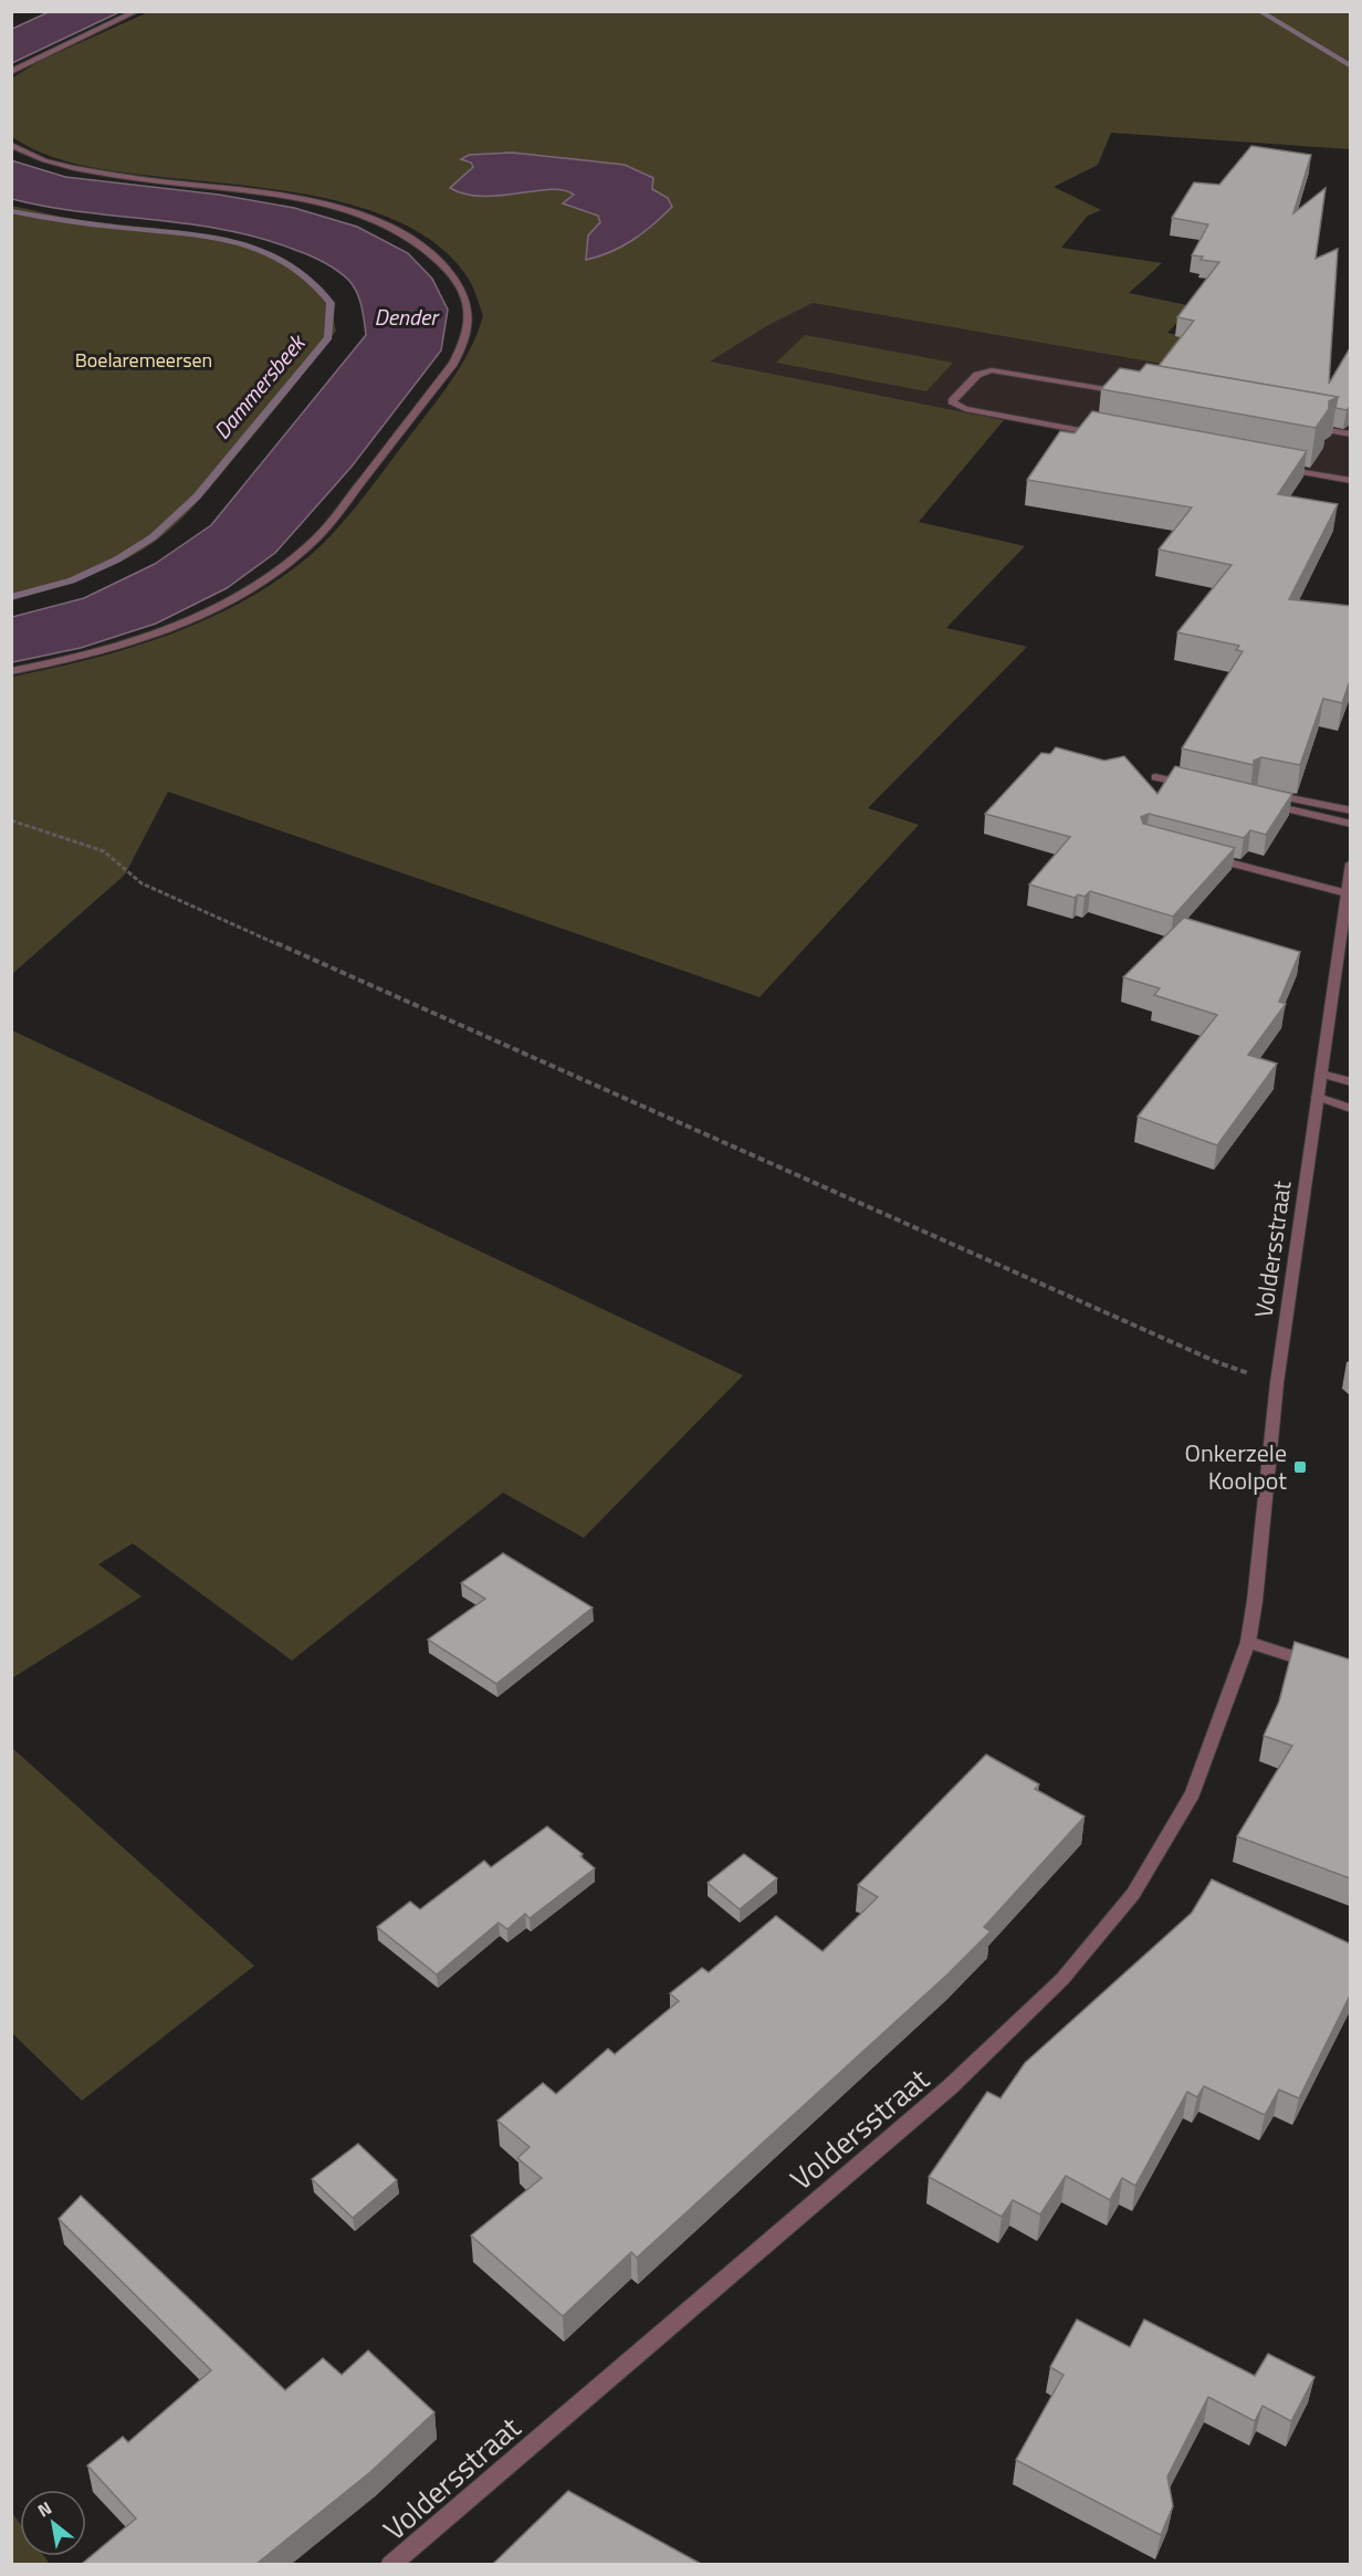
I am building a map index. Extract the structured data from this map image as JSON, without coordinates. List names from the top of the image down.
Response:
{
  "streets": {
    "street": ["Voldersstraat"]
  },
  "water": ["Dender", "Dammersbeek"],
  "parks": ["Boelaremeersen"],
  "places": {
    "transit": ["Onkerzele Koolpot"]
  },
  "north": "top left"
}
